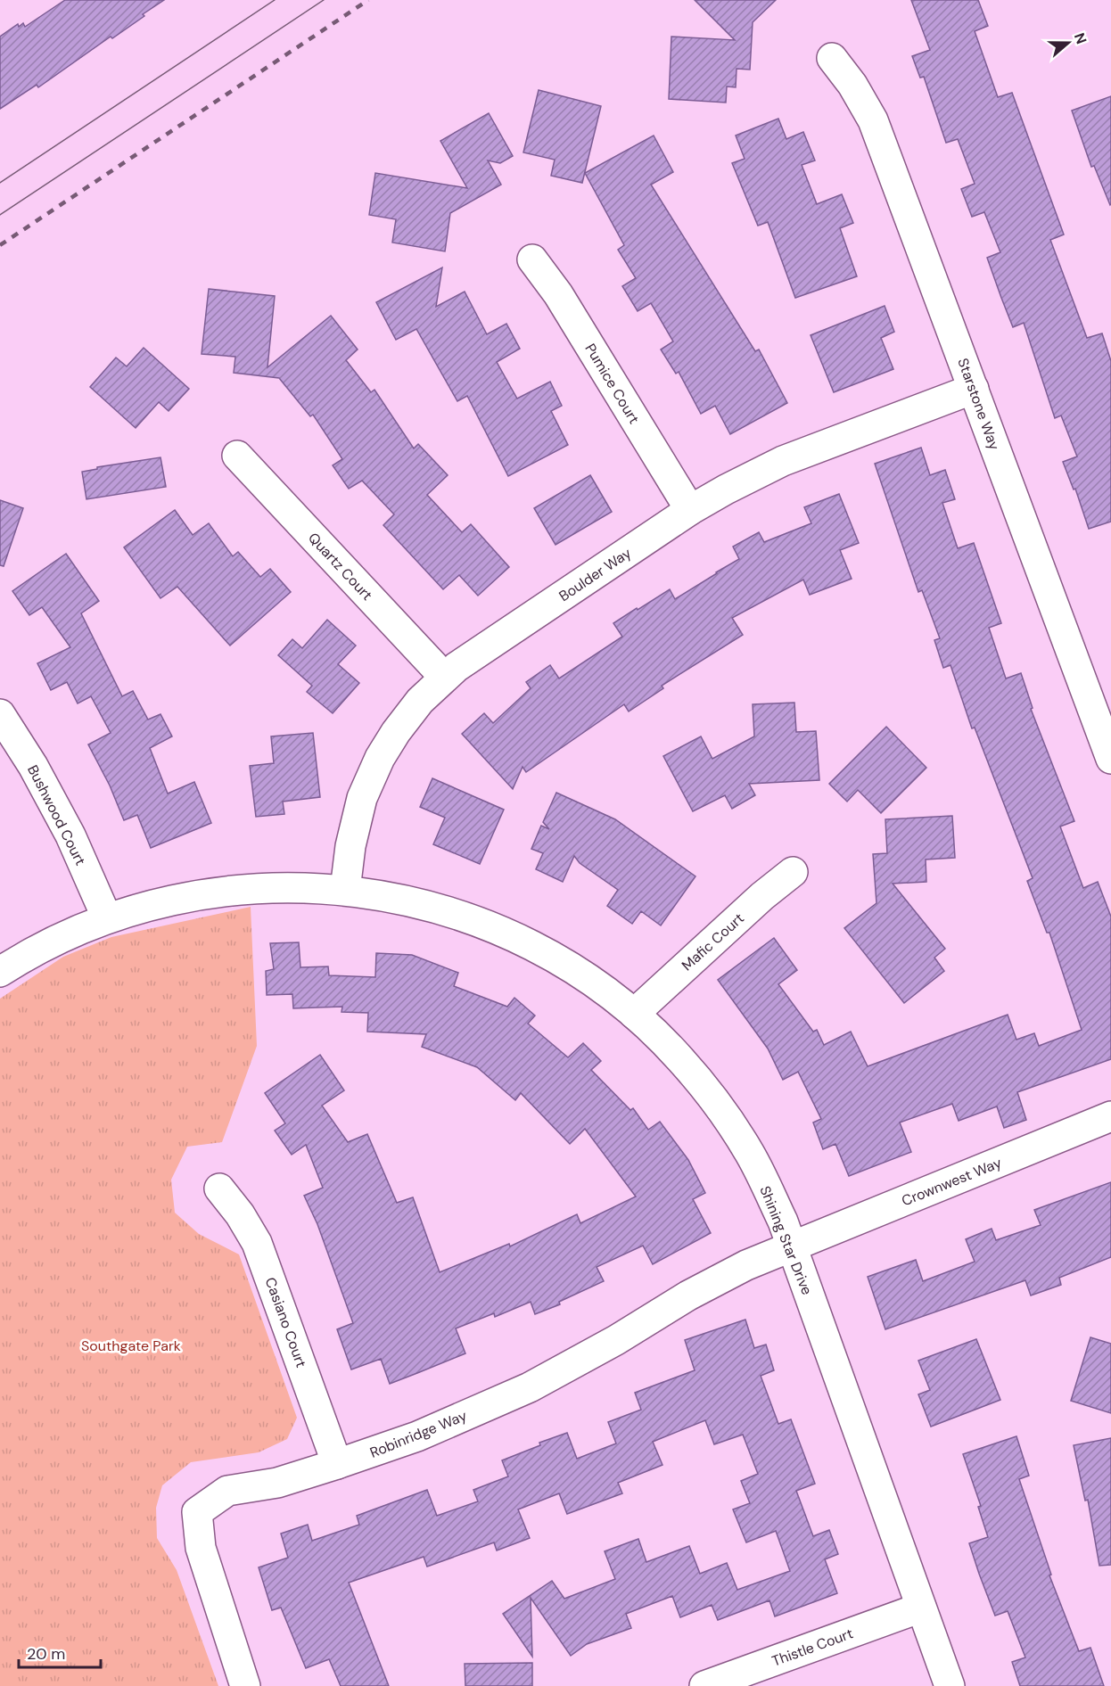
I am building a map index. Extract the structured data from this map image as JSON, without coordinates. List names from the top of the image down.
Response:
{
  "streets": {
    "street": [
      "Pumice Court",
      "Starstone Way",
      "Quartz Court",
      "Boulder Way",
      "Bushwood Court",
      "Mafic Court",
      "Crownwest Way",
      "Shining Star Drive",
      "Casiano Court",
      "Robinridge Way",
      "Thistle Court"
    ]
  },
  "crossings": [
    ["Pumice Court", "Boulder Way"],
    ["Starstone Way", "Boulder Way"],
    ["Quartz Court", "Boulder Way"],
    ["Boulder Way", "Shining Star Drive"],
    ["Bushwood Court", "Shining Star Drive"],
    ["Mafic Court", "Shining Star Drive"],
    ["Crownwest Way", "Shining Star Drive"],
    ["Crownwest Way", "Robinridge Way"],
    ["Shining Star Drive", "Robinridge Way"],
    ["Shining Star Drive", "Thistle Court"],
    ["Casiano Court", "Robinridge Way"]
  ],
  "parks": ["Southgate Park"],
  "scale_bar": "20 m",
  "north": "right"
}
